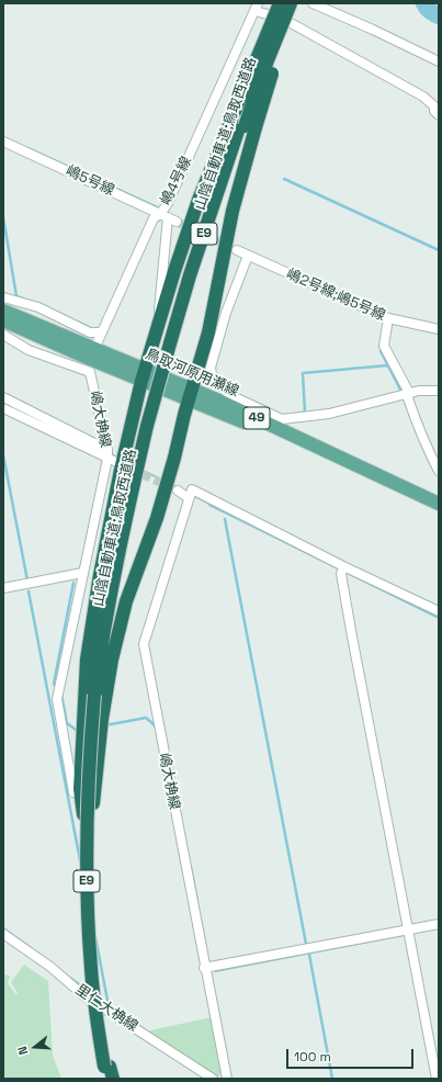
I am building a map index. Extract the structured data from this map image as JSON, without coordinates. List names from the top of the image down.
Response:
{
  "streets": {
    "highway": ["山陰自動車道;鳥取西道路", "E9"],
    "main road": ["鳥取河原用瀬線", "49"],
    "street": [
      "嶋5号線",
      "嶋4号線",
      "嶋2号線;嶋5号線",
      "嶋大桷線",
      "里仁大桷線"
    ]
  },
  "crossings": [
    ["嶋5号線", "嶋4号線"],
    ["嶋4号線", "鳥取河原用瀬線"],
    ["嶋4号線", "嶋大桷線"],
    ["鳥取河原用瀬線", "嶋大桷線"]
  ],
  "scale_bar": "100 m",
  "north": "left"
}
